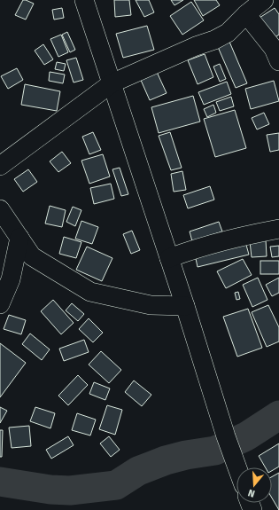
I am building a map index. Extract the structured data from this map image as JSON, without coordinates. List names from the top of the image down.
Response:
{
  "north": "bottom"
}
